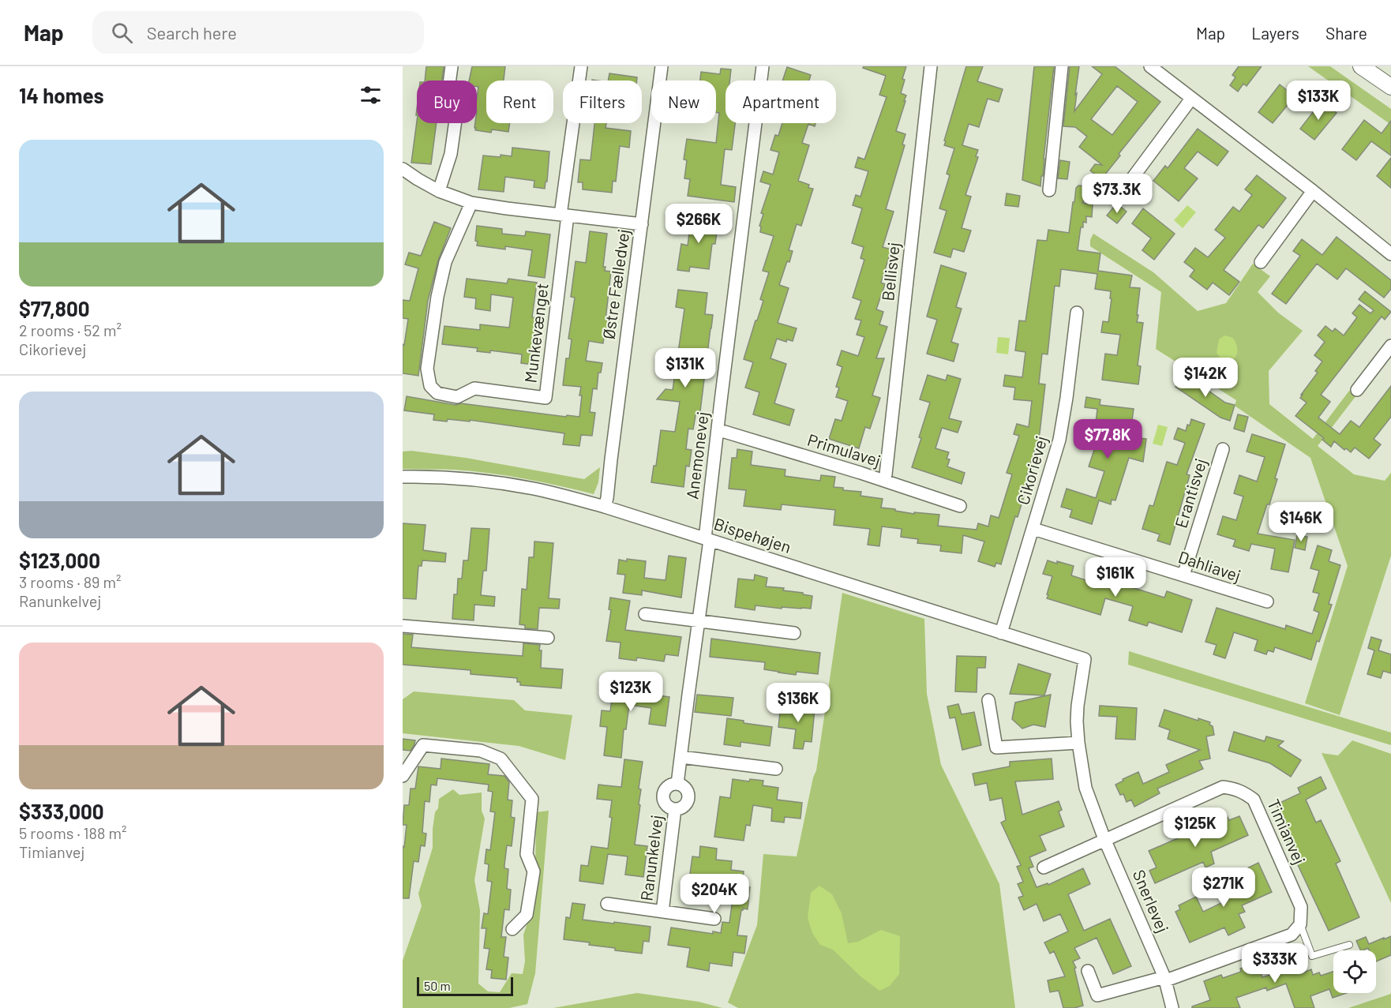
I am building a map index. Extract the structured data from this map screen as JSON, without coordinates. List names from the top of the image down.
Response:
{
  "streets": {
    "street": [
      "Bellisvej",
      "Østre Fælledvej",
      "Munkevænget",
      "Primulavej",
      "Anemonevej",
      "Cikorievej",
      "Erantisvej",
      "Bispehøjen",
      "Dahliavej",
      "Timianvej",
      "Ranunkelvej",
      "Snerlevej"
    ]
  },
  "crossings": [
    ["Bellisvej", "Primulavej"],
    ["Østre Fælledvej", "Bispehøjen"],
    ["Primulavej", "Anemonevej"],
    ["Anemonevej", "Bispehøjen"],
    ["Cikorievej", "Bispehøjen"],
    ["Cikorievej", "Dahliavej"],
    ["Erantisvej", "Dahliavej"],
    ["Bispehøjen", "Snerlevej"],
    ["Timianvej", "Snerlevej"]
  ],
  "scale_bar": "50 m",
  "page": {
    "header": "Map",
    "search": "Search here",
    "nav": ["Map", "Layers", "Share"],
    "heading": "14 homes",
    "price": [
      "$133K",
      "$73.3K",
      "$266K",
      "$131K",
      "$142K",
      "$77.8K",
      "$146K",
      "$161K",
      "$123K",
      "$136K",
      "$125K",
      "$271K",
      "$204K",
      "$333K"
    ],
    "chip": [
      "Buy",
      "Rent",
      "Filters",
      "New",
      "Apartment"
    ],
    "list": [
      {
        "name": "$77,800",
        "note": "2 rooms · 52 m² · Cikorievej"
      },
      {
        "name": "$123,000",
        "note": "3 rooms · 89 m² · Ranunkelvej"
      },
      {
        "name": "$333,000",
        "note": "5 rooms · 188 m² · Timianvej"
      }
    ],
    "scale": "50 m"
  }
}
